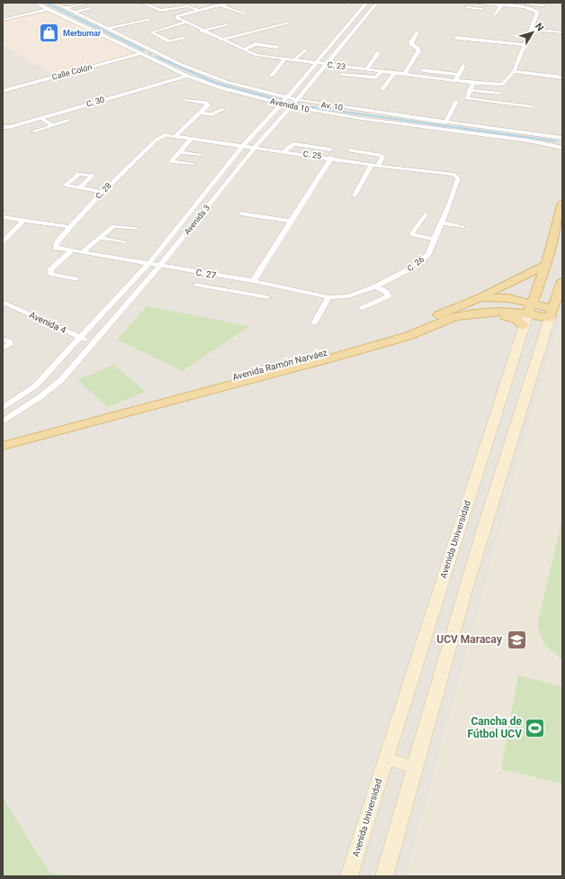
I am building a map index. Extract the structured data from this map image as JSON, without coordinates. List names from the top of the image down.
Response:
{
  "streets": {
    "main road": ["Avenida Ramón Narváez", "Avenida Universidad"],
    "street": [
      "C. 23",
      "Calle Colón",
      "C. 30",
      "Avenida 10",
      "Av. 10",
      "C. 25",
      "C. 28",
      "Avenida 3",
      "C. 26",
      "C. 27",
      "Avenida 4"
    ]
  },
  "crossings": [
    ["C. 23", "Avenida 3"],
    ["Calle Colón", "Avenida 10"],
    ["Calle Colón", "Av. 10"],
    ["C. 30", "Avenida 10"],
    ["Avenida 10", "Avenida 3"],
    ["Av. 10", "Avenida 3"],
    ["C. 25", "C. 28"],
    ["C. 25", "Avenida 3"],
    ["C. 25", "C. 26"],
    ["C. 28", "C. 27"],
    ["Avenida 3", "C. 27"],
    ["Avenida 3", "Avenida 4"],
    ["C. 26", "C. 27"],
    ["Avenida Ramón Narváez", "Avenida Universidad"]
  ],
  "places": {
    "shop": ["Merbumar"],
    "school or university": ["UCV Maracay"],
    "sports": ["Cancha de Fútbol UCV"]
  },
  "north": "top right"
}
